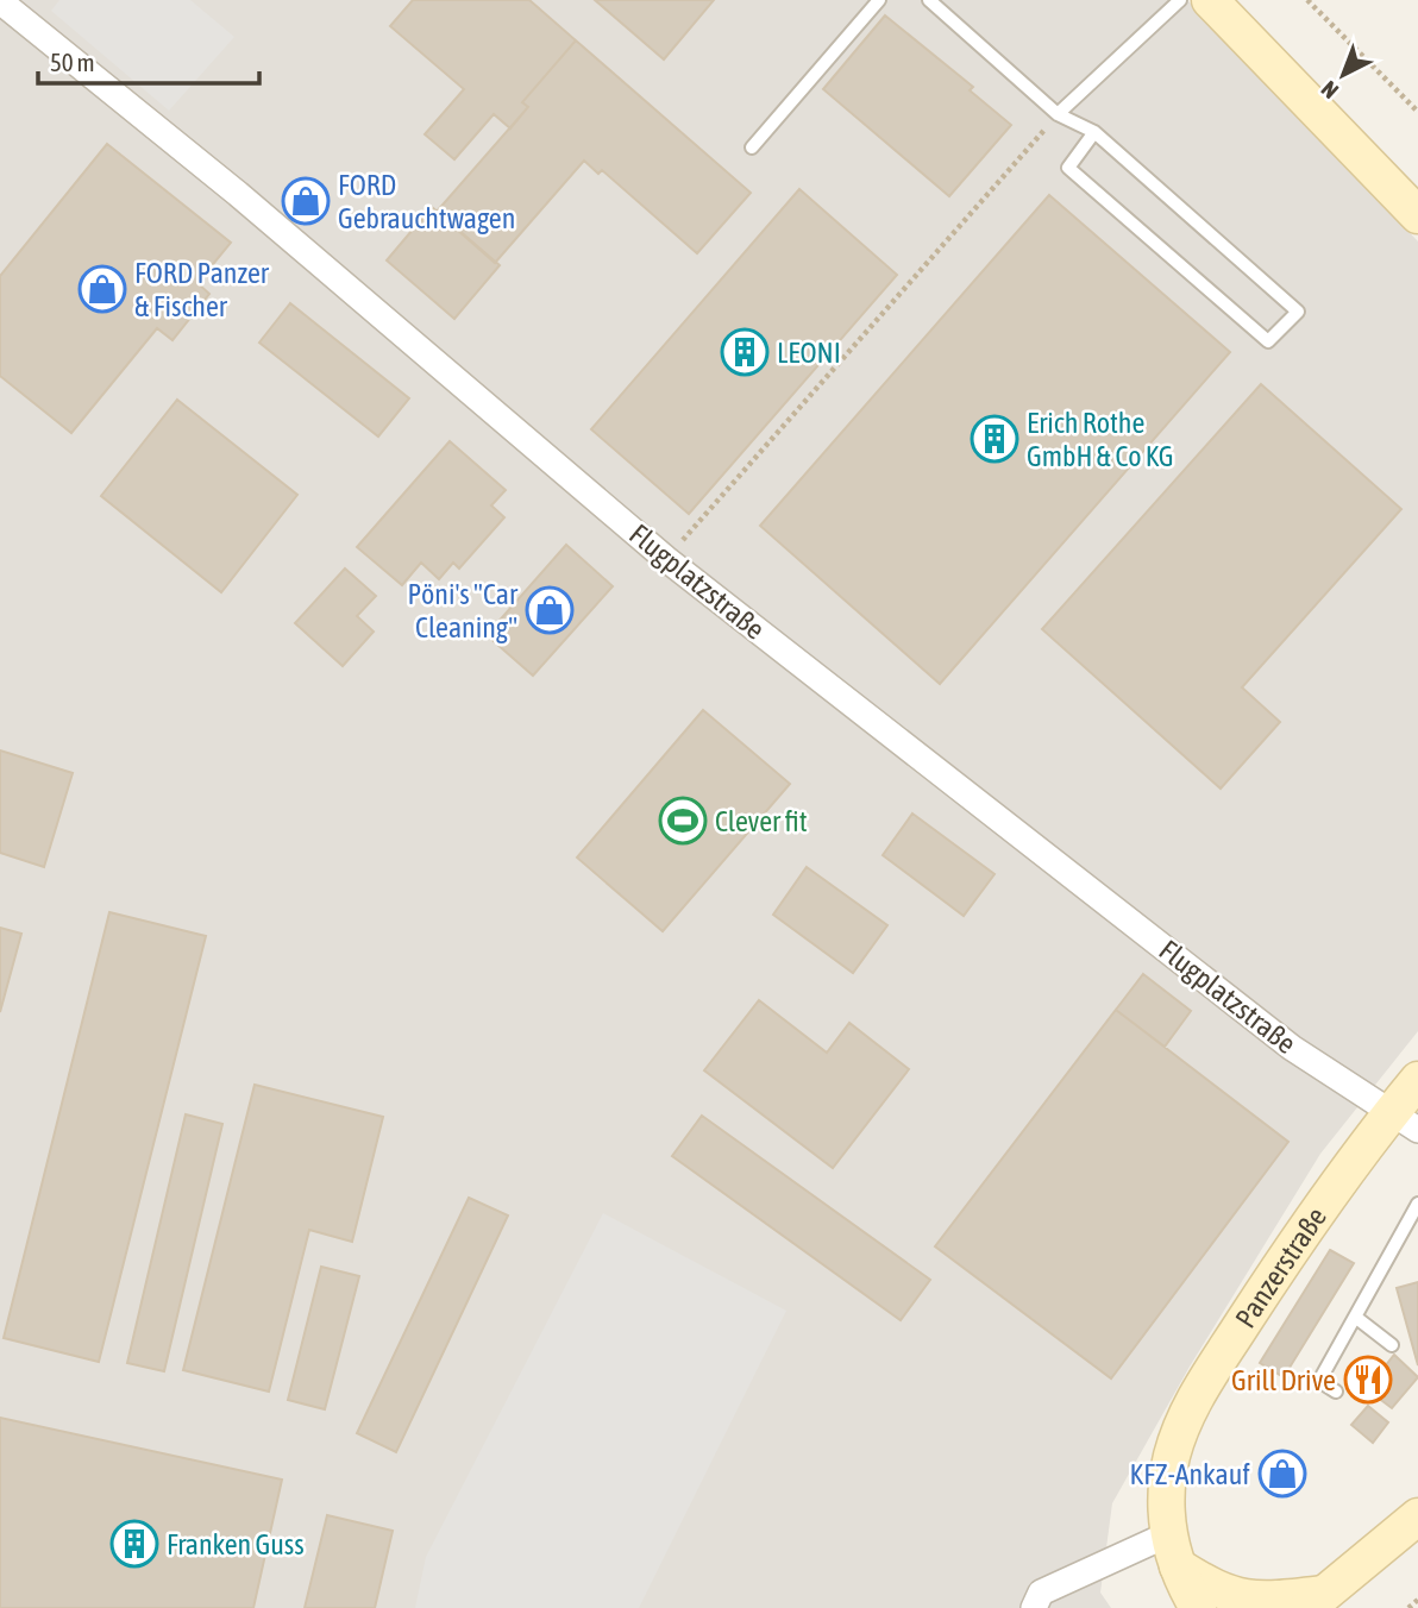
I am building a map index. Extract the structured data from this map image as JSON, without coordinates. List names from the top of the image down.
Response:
{
  "streets": {
    "main road": ["Panzerstraße"],
    "street": ["Flugplatzstraße"]
  },
  "crossings": [
    ["Flugplatzstraße", "Panzerstraße"]
  ],
  "places": {
    "shop": [
      "FORD Gebrauchtwagen",
      "FORD Panzer & Fischer",
      "Pöni's \"Car Cleaning\"",
      "KFZ-Ankauf"
    ],
    "building": ["LEONI", "Erich Rothe GmbH & Co KG", "Franken Guss"],
    "sports": ["Clever fit"],
    "restaurant": ["Grill Drive"]
  },
  "scale_bar": "50 m",
  "north": "bottom left"
}
